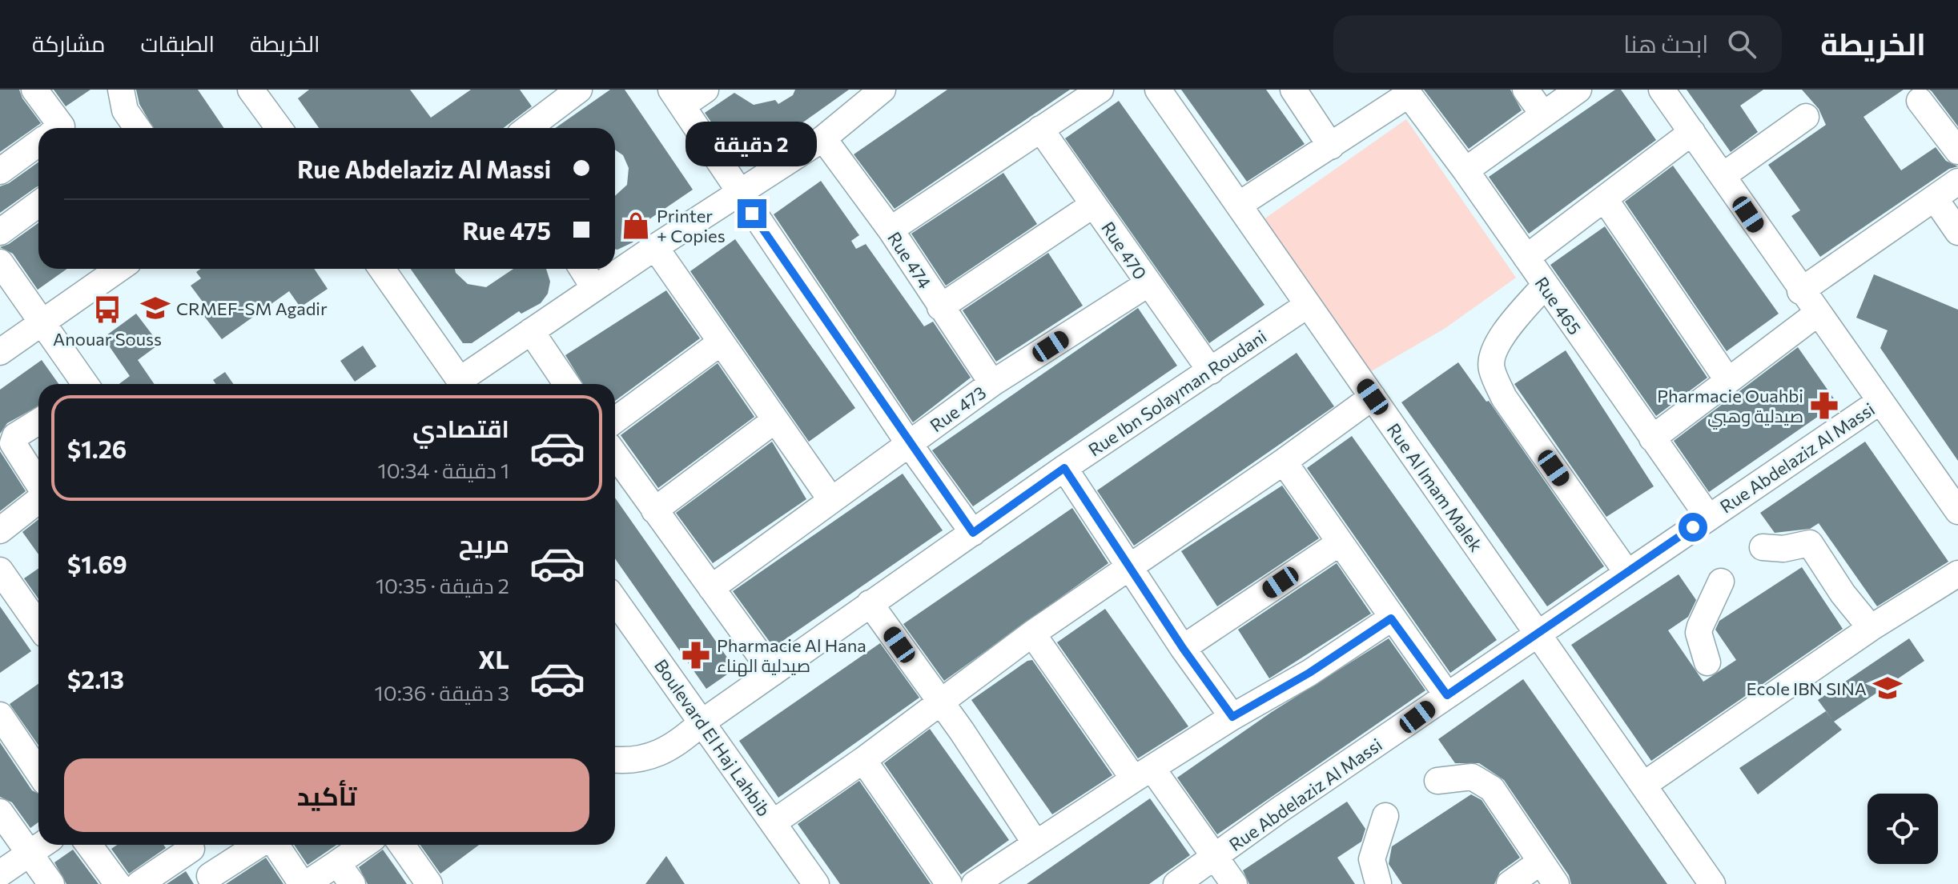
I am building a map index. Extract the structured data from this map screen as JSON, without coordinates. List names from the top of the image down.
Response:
{
  "streets": {
    "street": [
      "Rue 470",
      "Rue 474",
      "Rue 465",
      "Rue Ibn Solayman Roudani",
      "Rue 473",
      "Rue Abdelaziz Al Massi",
      "Rue Al Imam Malek",
      "Boulevard El Haj Lahbib"
    ]
  },
  "crossings": [
    ["Rue 470", "Rue Ibn Solayman Roudani"],
    ["Rue 470", "Rue 473"],
    ["Rue 474", "Rue 473"],
    ["Rue 465", "Rue Abdelaziz Al Massi"],
    ["Rue Ibn Solayman Roudani", "Rue Al Imam Malek"],
    ["Rue Ibn Solayman Roudani", "Boulevard El Haj Lahbib"],
    ["Rue Abdelaziz Al Massi", "Rue Al Imam Malek"]
  ],
  "places": {
    "shop": ["Printer + Copies"],
    "school or university": ["CRMEF-SM Agadir", "Ecole IBN SINA"],
    "bus stop": ["Anouar Souss"],
    "pharmacy": ["Pharmacie Ouahbi صيدلية وهبي", "Pharmacie Al Hana صيدلية الهناء"]
  },
  "page": {
    "header": "الخريطة",
    "search": "ابحث هنا",
    "nav": ["الخريطة", "الطبقات", "مشاركة"],
    "bubble": "2 دقيقة",
    "banner": ["Rue Abdelaziz Al Massi", "Rue 475"],
    "list": [
      {
        "name": "اقتصادي",
        "note": "1 دقيقة · 10:34",
        "value": "$1.26"
      },
      {
        "name": "مريح",
        "note": "2 دقيقة · 10:35",
        "value": "$1.69"
      },
      {
        "name": "XL",
        "note": "3 دقيقة · 10:36",
        "value": "$2.13"
      }
    ],
    "buttons": "تأكيد"
  }
}
